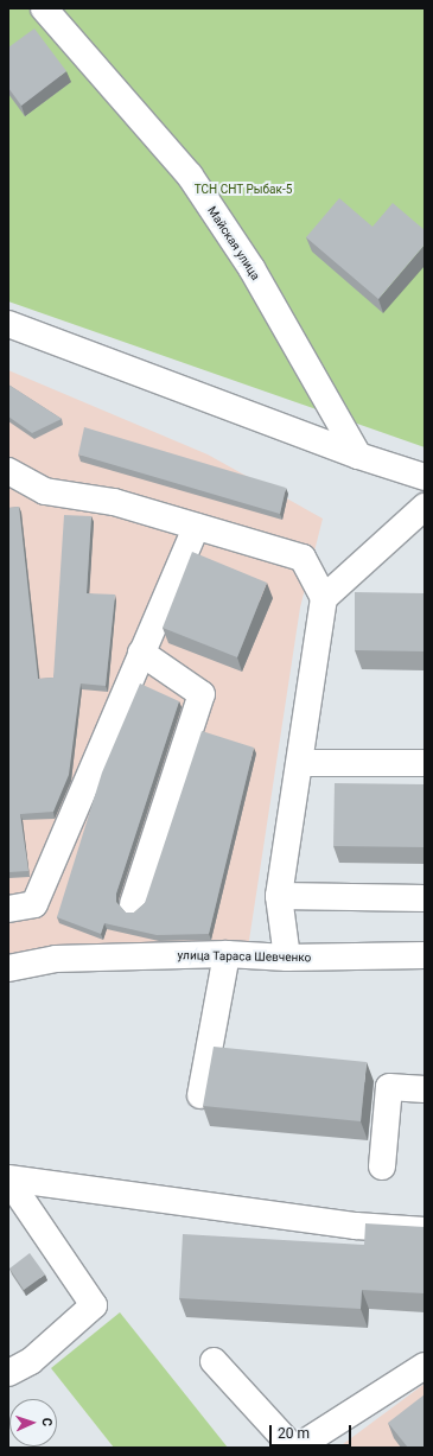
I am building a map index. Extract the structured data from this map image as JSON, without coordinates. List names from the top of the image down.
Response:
{
  "streets": {
    "street": ["Майская улица", "улица Тараса Шевченко"]
  },
  "parks": ["ТСН СНТ Рыбак-5"],
  "scale_bar": "20 m",
  "north": "right"
}
